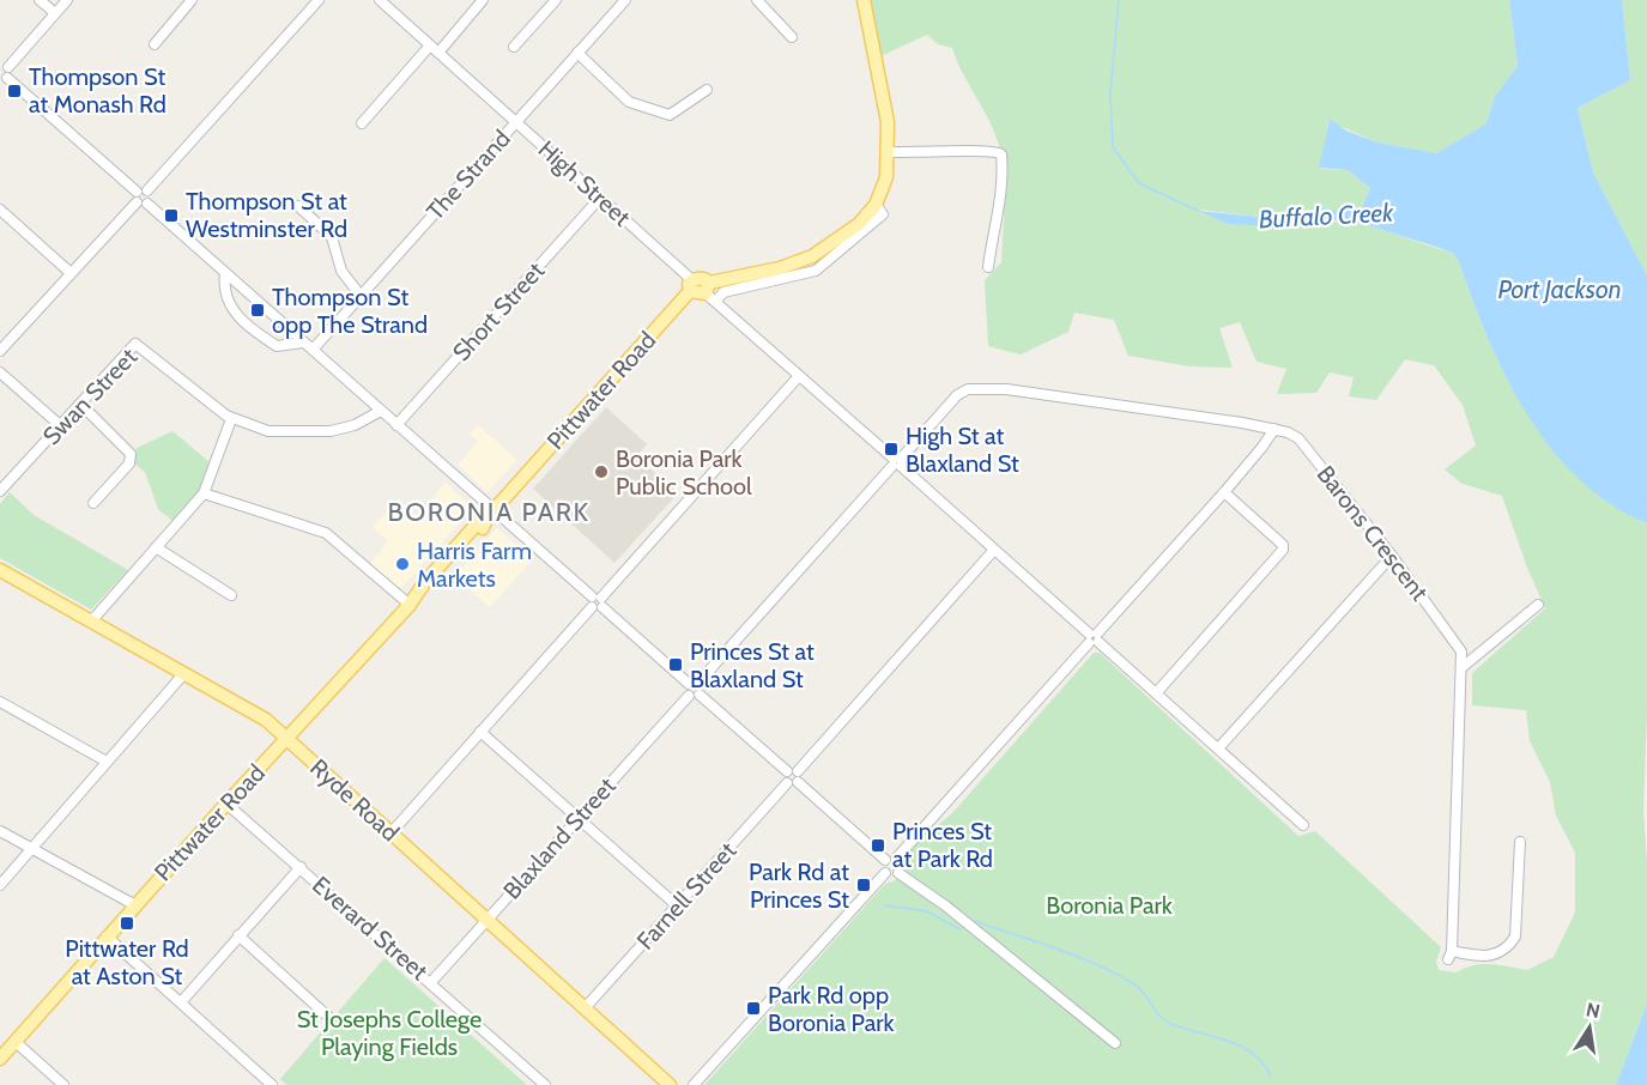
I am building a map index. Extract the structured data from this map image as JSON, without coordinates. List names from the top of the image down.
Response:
{
  "streets": {
    "main road": ["Pittwater Road", "Ryde Road"],
    "street": [
      "The Strand",
      "High Street",
      "Short Street",
      "Swan Street",
      "Barons Crescent",
      "Blaxland Street",
      "Farnell Street",
      "Everard Street"
    ]
  },
  "crossings": [
    ["The Strand", "High Street"],
    ["High Street", "Short Street"],
    ["High Street", "Pittwater Road"],
    ["Pittwater Road", "Ryde Road"],
    ["Pittwater Road", "Everard Street"],
    ["Ryde Road", "Blaxland Street"],
    ["Ryde Road", "Farnell Street"],
    ["Blaxland Street", "Everard Street"]
  ],
  "districts": ["BORONIA PARK"],
  "water": ["Buffalo Creek", "Port Jackson"],
  "parks": ["Boronia Park", "St Josephs College Playing Fields"],
  "places": {
    "transit": [
      "Thompson St at Monash Rd",
      "Thompson St at Westminster Rd",
      "Thompson St opp The Strand",
      "High St at Blaxland St",
      "Princes St at Blaxland St",
      "Princes St at Park Rd",
      "Park Rd at Princes St",
      "Pittwater Rd at Aston St",
      "Park Rd opp Boronia Park"
    ],
    "other": ["Boronia Park Public School", "Harris Farm Markets"]
  },
  "north": "top"
}
